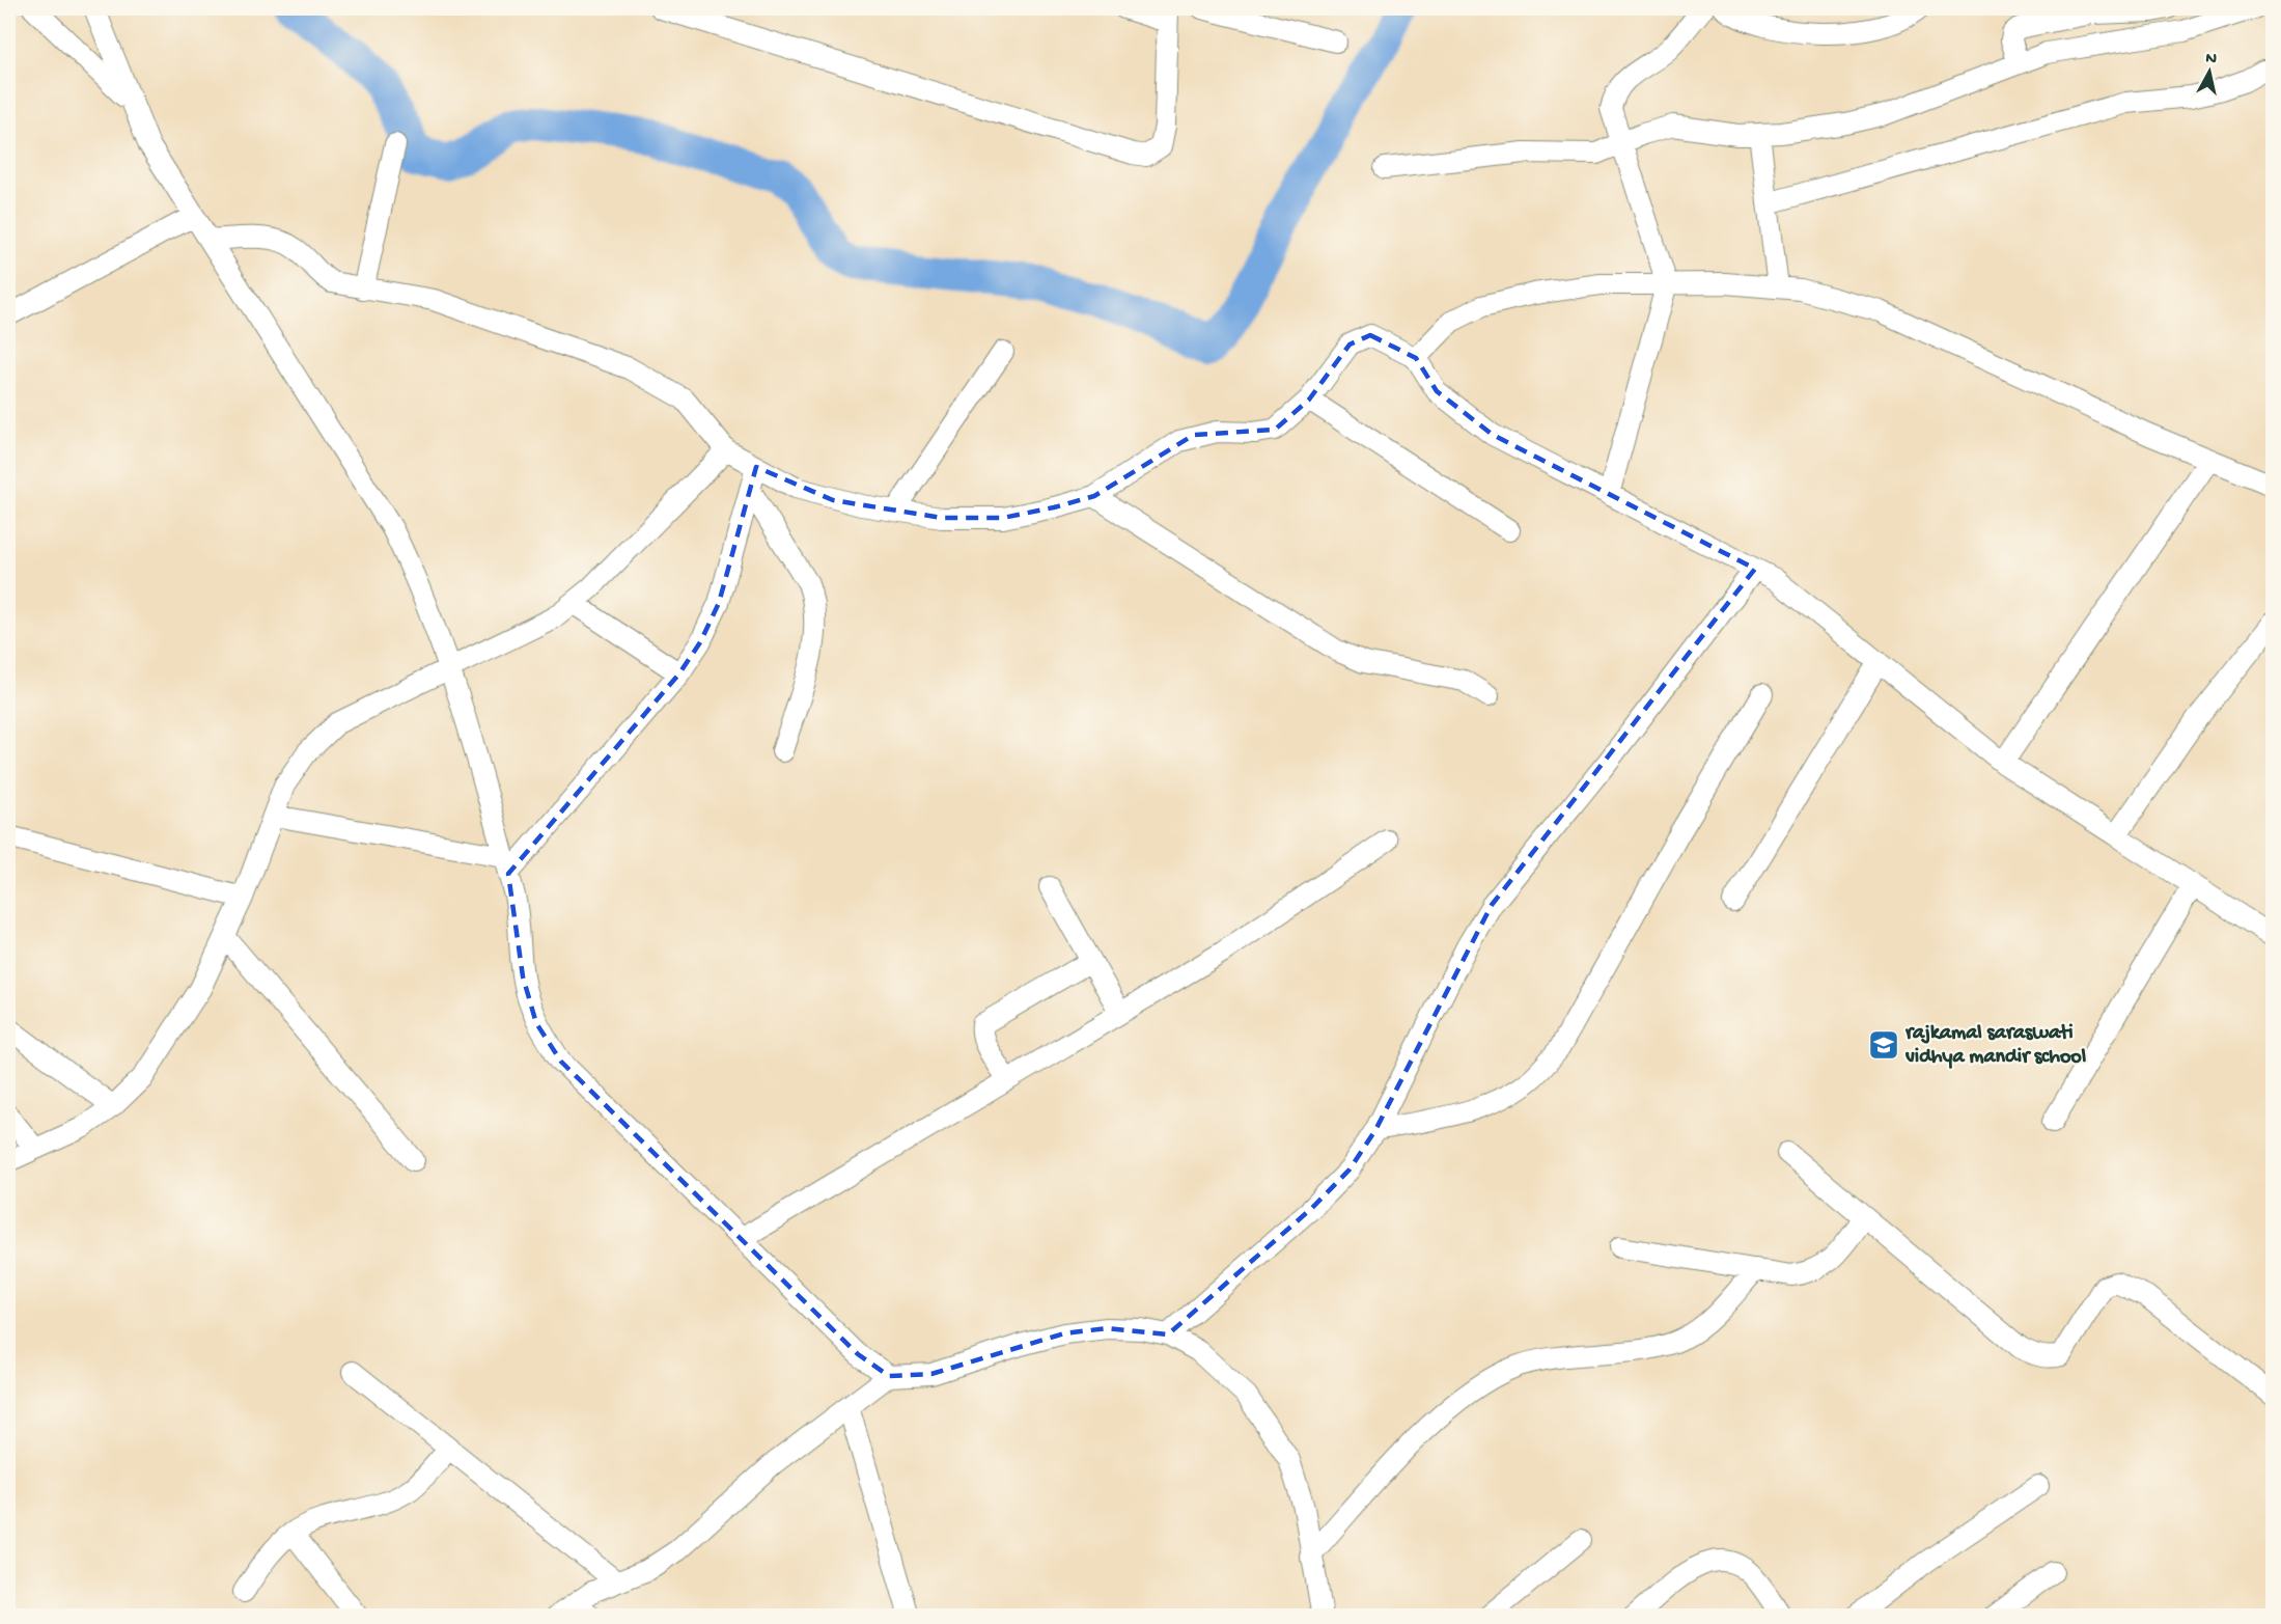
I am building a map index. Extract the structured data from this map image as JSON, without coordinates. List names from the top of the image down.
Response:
{
  "places": {
    "school or university": ["rajkamal saraswati vidhya mandir school"]
  },
  "north": "top"
}
